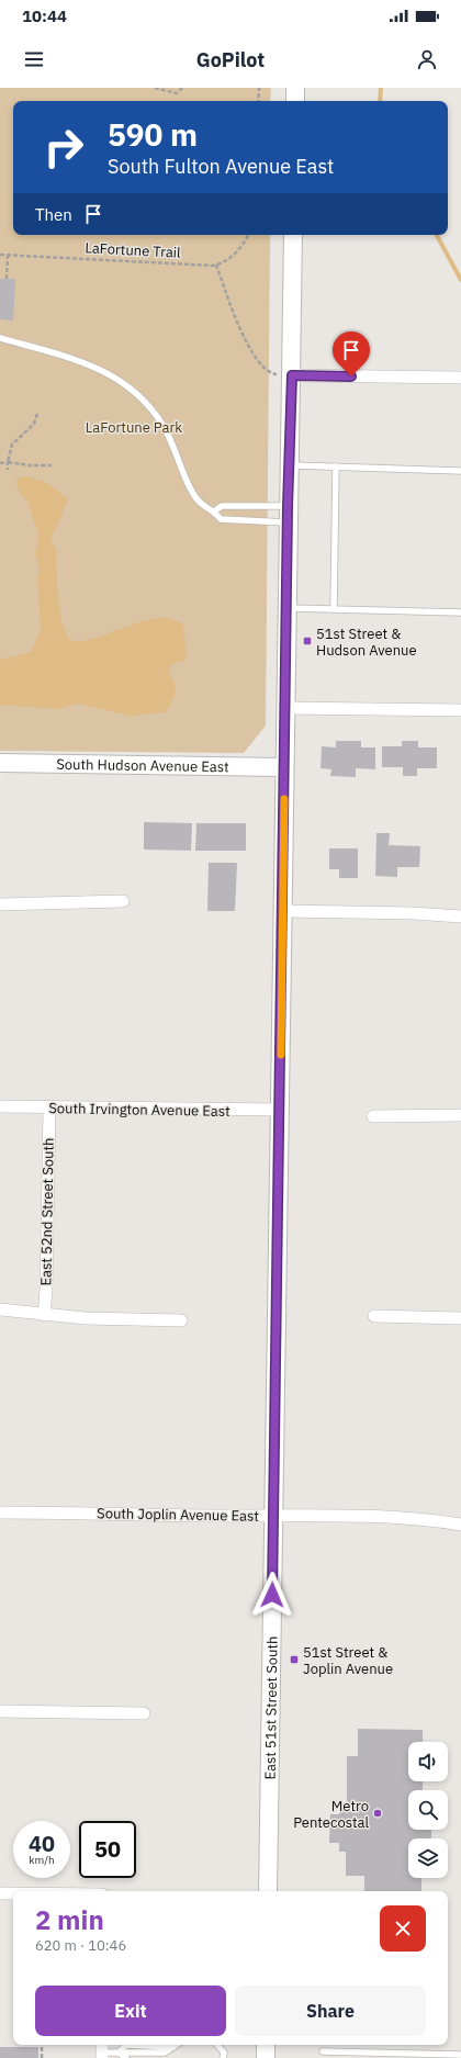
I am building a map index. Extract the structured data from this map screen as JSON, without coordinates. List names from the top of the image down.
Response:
{
  "streets": {
    "main road": ["South Hudson Avenue East", "East 51st Street South"],
    "street": ["South Irvington Avenue East", "East 52nd Street South", "South Joplin Avenue East"],
    "path": ["LaFortune Trail"]
  },
  "crossings": [
    ["South Hudson Avenue East", "East 51st Street South"],
    ["South Irvington Avenue East", "East 52nd Street South"],
    ["South Irvington Avenue East", "East 51st Street South"],
    ["South Joplin Avenue East", "East 51st Street South"]
  ],
  "parks": ["LaFortune Park"],
  "places": {
    "transit": ["51st Street & Hudson Avenue", "51st Street & Joplin Avenue"],
    "other": ["Metro Pentecostal"]
  },
  "page": {
    "status": "10:44",
    "header": "GoPilot",
    "turn": ["590 m", "South Fulton Avenue East"],
    "then": "Then",
    "speed": "40 km/h",
    "limit": "50",
    "heading": ["2 min", "620 m · 10:46"],
    "buttons": ["Exit", "Share"]
  }
}
